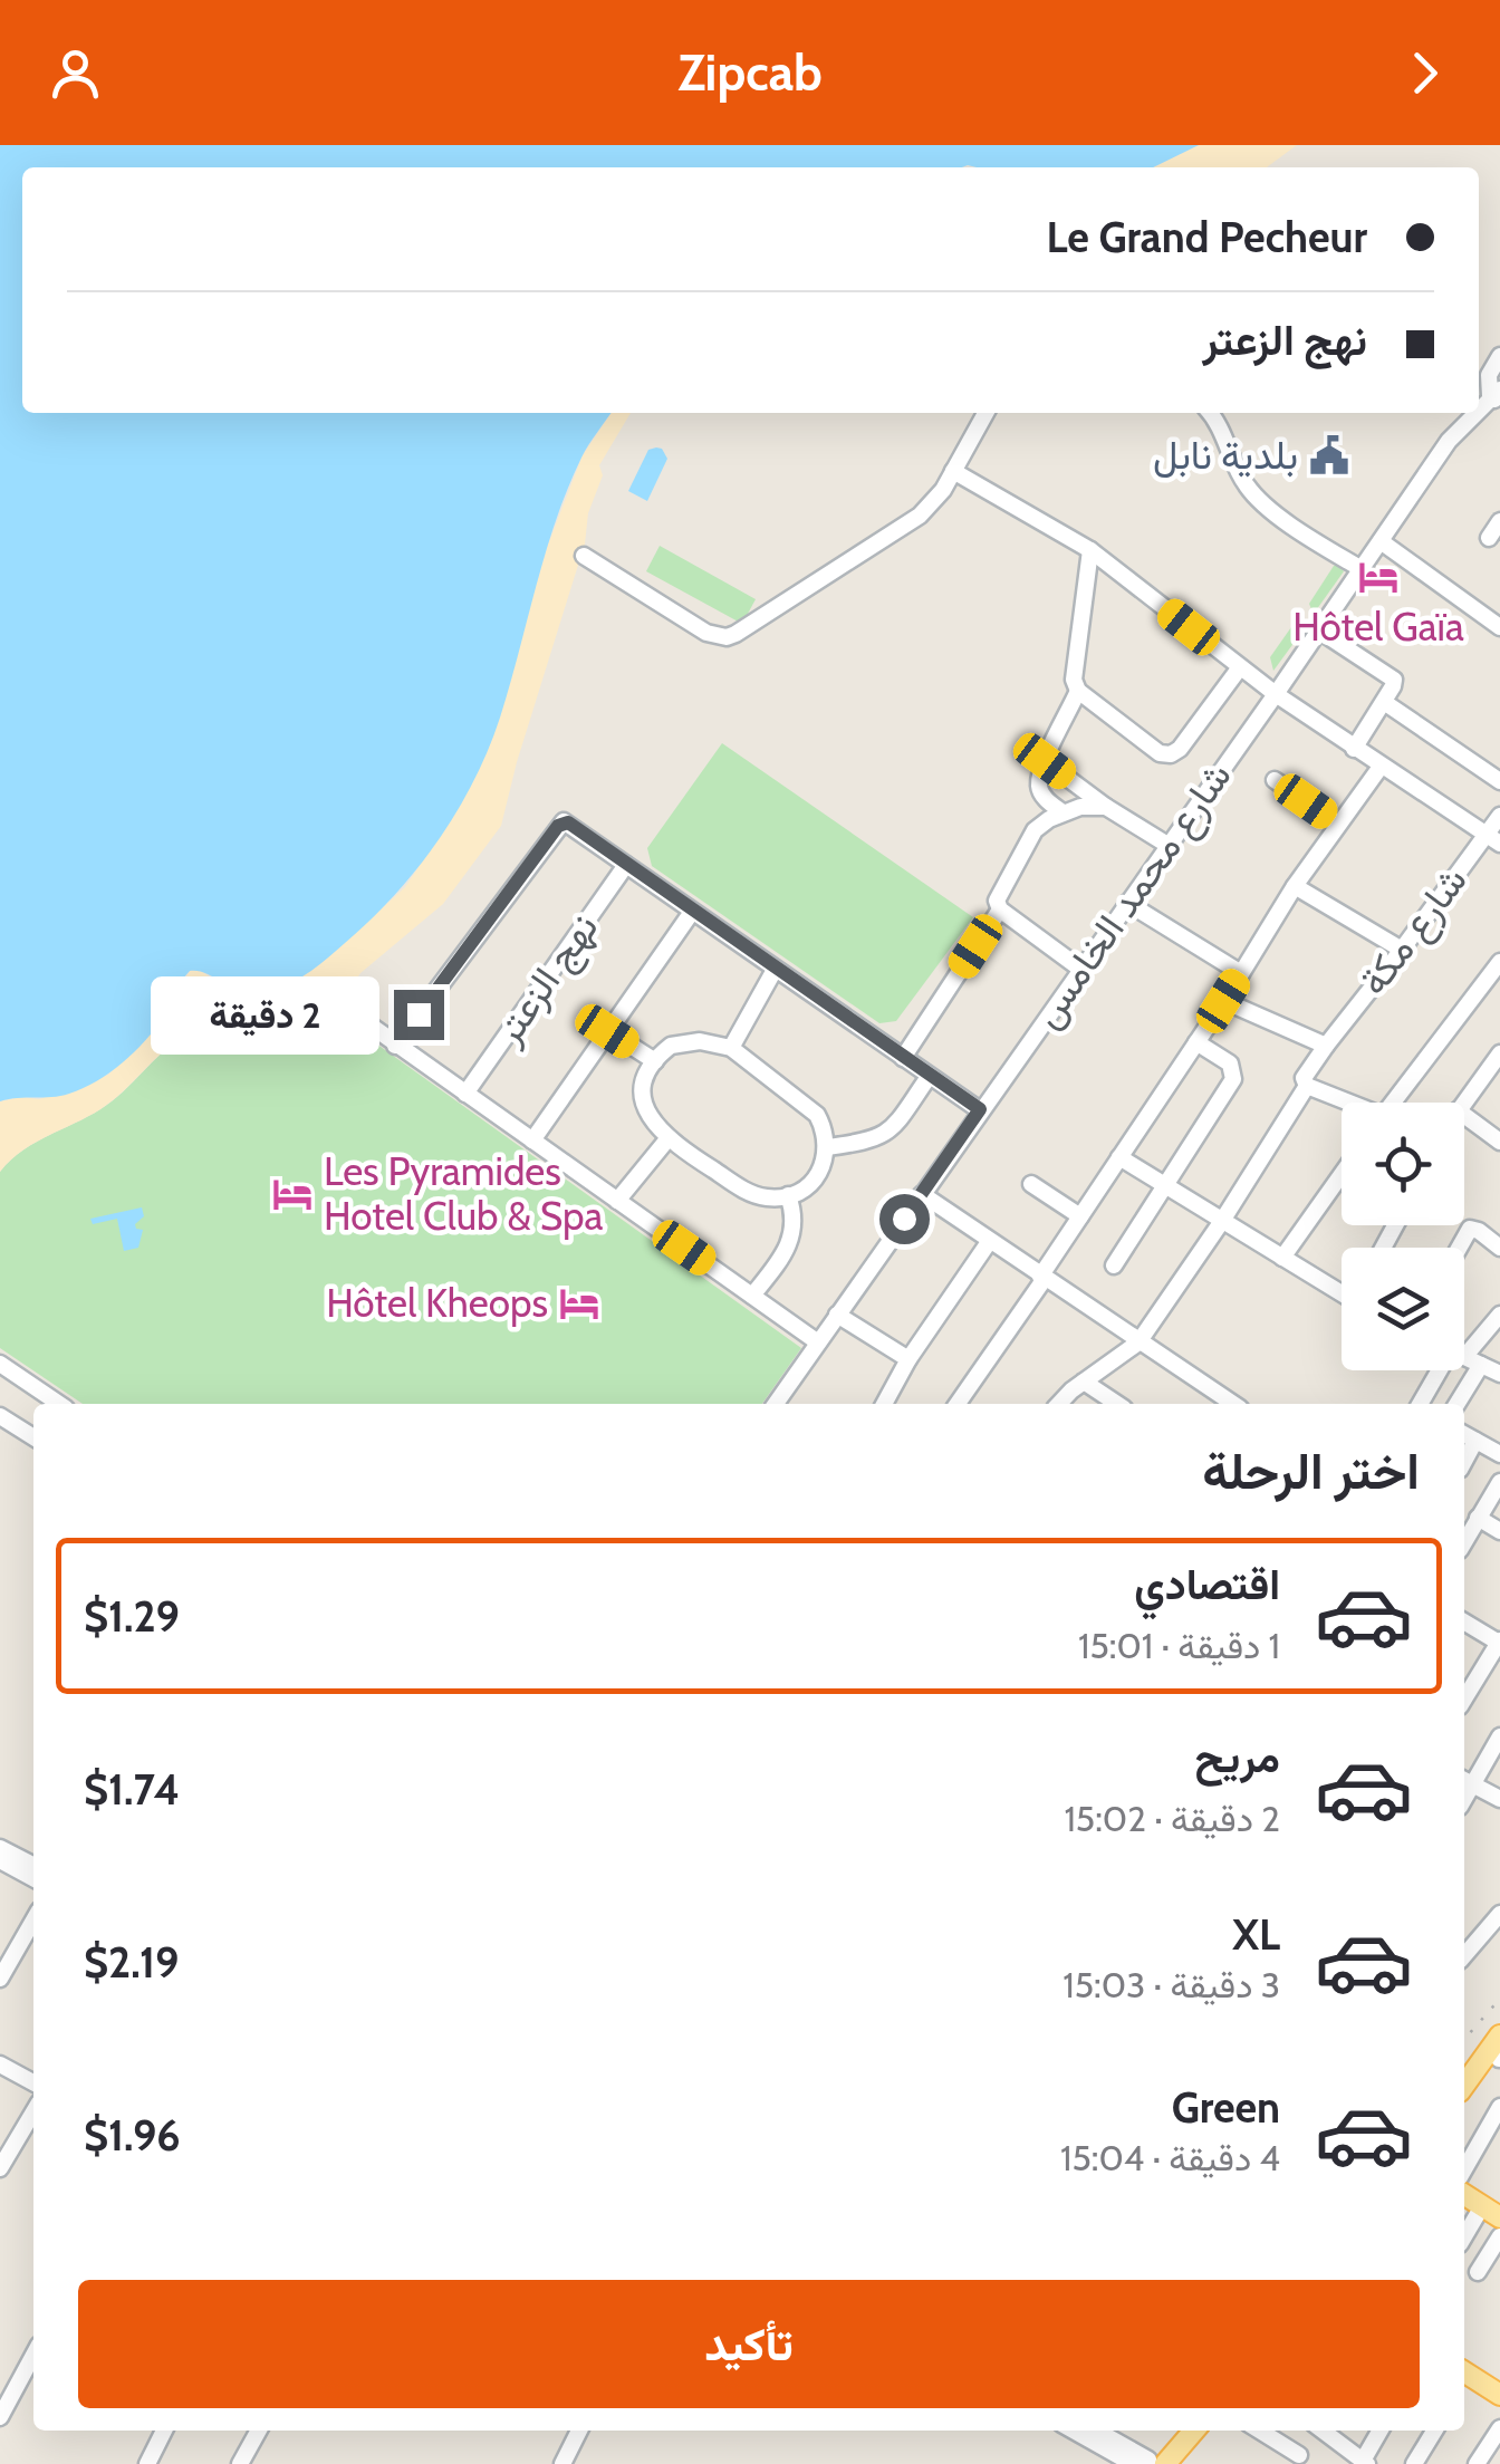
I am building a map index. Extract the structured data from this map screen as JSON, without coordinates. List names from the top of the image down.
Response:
{
  "streets": {
    "street": ["شارع محمد الخامس", "شارع مكة", "نهج الزعتر"]
  },
  "places": {
    "public building": ["بلدية نابل"],
    "hotel": ["Hôtel Gaïa", "Les Pyramides Hotel Club & Spa", "Hôtel Kheops"]
  },
  "page": {
    "header": "Zipcab",
    "banner": ["Le Grand Pecheur", "نهج الزعتر"],
    "bubble": "2 دقيقة",
    "heading": "اختر الرحلة",
    "list": [
      {
        "name": "اقتصادي",
        "note": "1 دقيقة · 15:01",
        "value": "$1.29"
      },
      {
        "name": "مريح",
        "note": "2 دقيقة · 15:02",
        "value": "$1.74"
      },
      {
        "name": "XL",
        "note": "3 دقيقة · 15:03",
        "value": "$2.19"
      },
      {
        "name": "Green",
        "note": "4 دقيقة · 15:04",
        "value": "$1.96"
      }
    ],
    "buttons": "تأكيد"
  }
}
